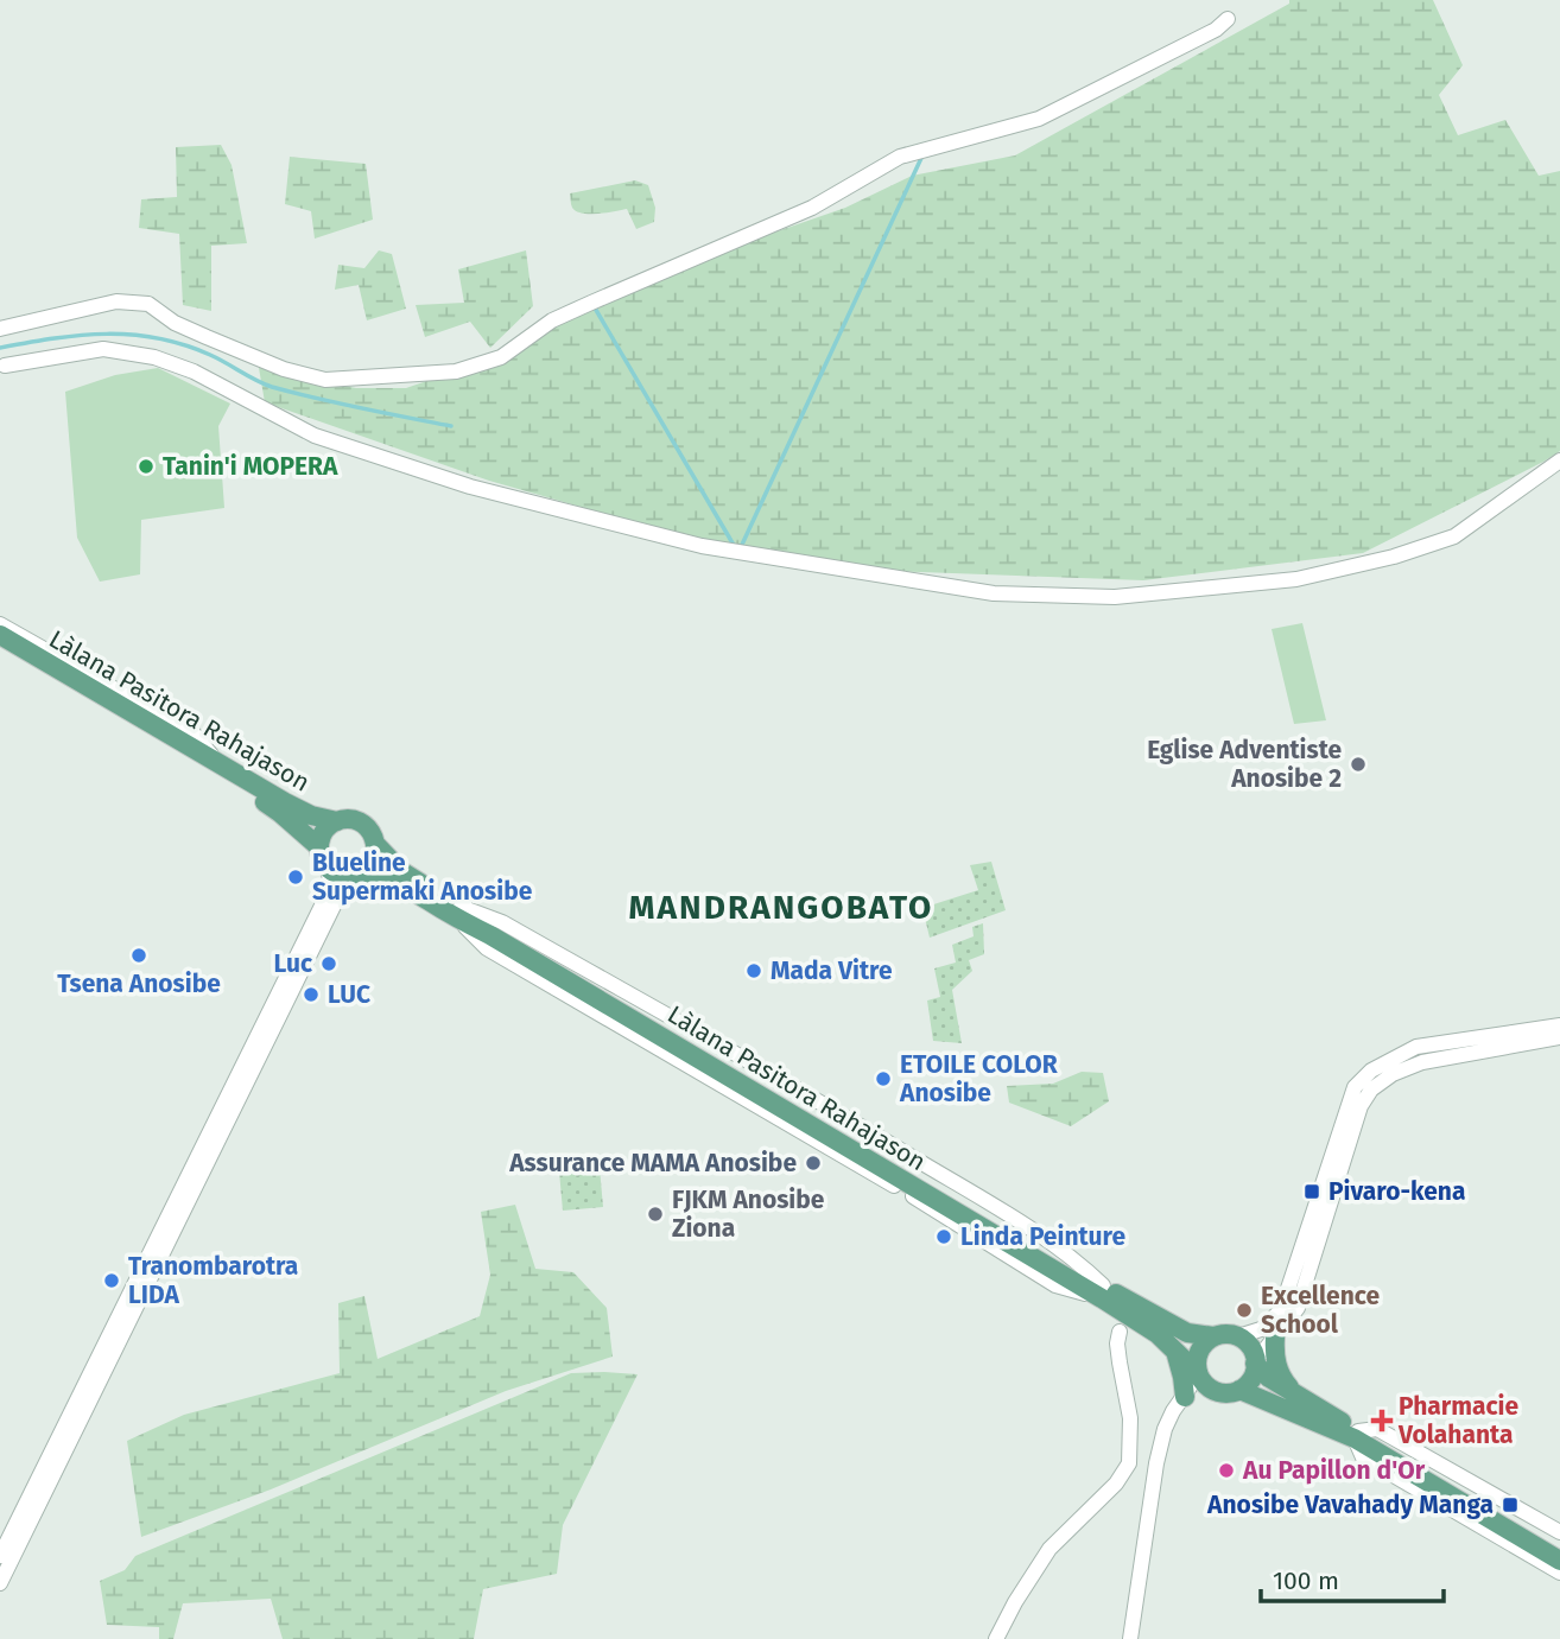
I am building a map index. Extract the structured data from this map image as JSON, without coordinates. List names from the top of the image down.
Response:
{
  "streets": {
    "main road": ["Làlana Pasitora Rahajason"]
  },
  "districts": ["MANDRANGOBATO"],
  "places": {
    "other": [
      "Tanin'i MOPERA",
      "Eglise Adventiste Anosibe 2",
      "Blueline Supermaki Anosibe",
      "Tsena Anosibe",
      "Luc",
      "Mada Vitre",
      "LUC",
      "ETOILE COLOR Anosibe",
      "Assurance MAMA Anosibe",
      "FJKM Anosibe Ziona",
      "Linda Peinture",
      "Tranombarotra LIDA",
      "Excellence School",
      "Au Papillon d'Or"
    ],
    "transit": ["Pivaro-kena", "Anosibe Vavahady Manga"],
    "health": ["Pharmacie Volahanta"]
  },
  "scale_bar": "100 m"
}
